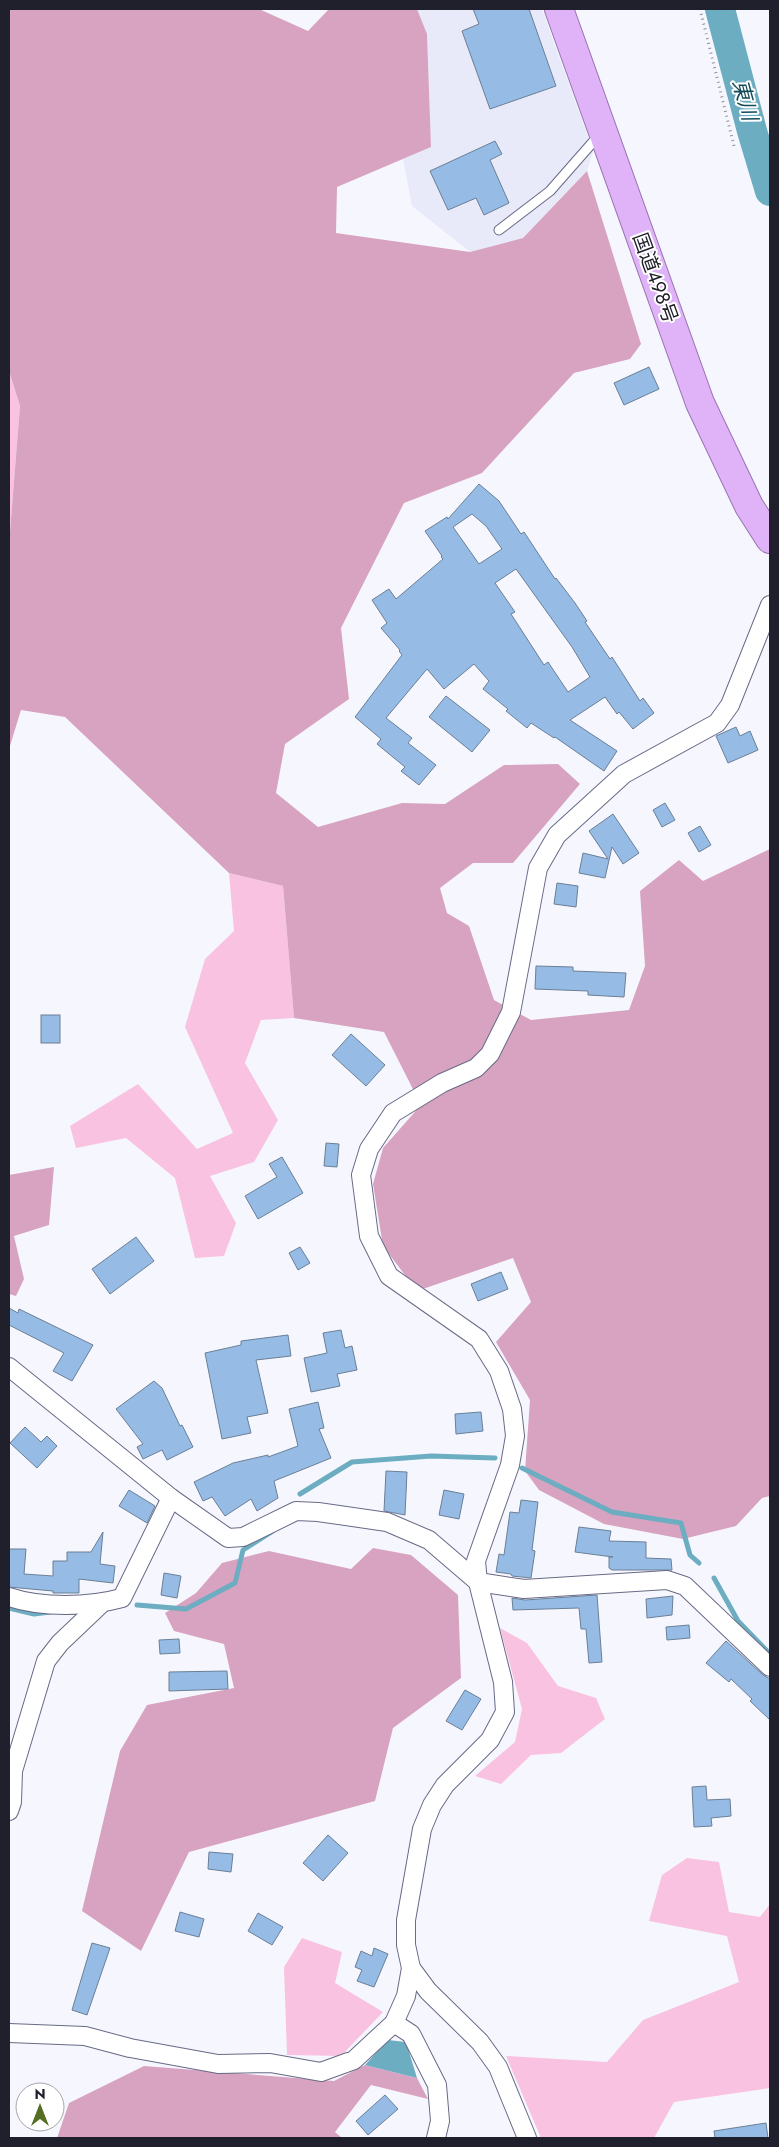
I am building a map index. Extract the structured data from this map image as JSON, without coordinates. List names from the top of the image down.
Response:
{
  "streets": {
    "highway": ["国道498号"]
  },
  "water": ["東川"],
  "north": "top"
}
